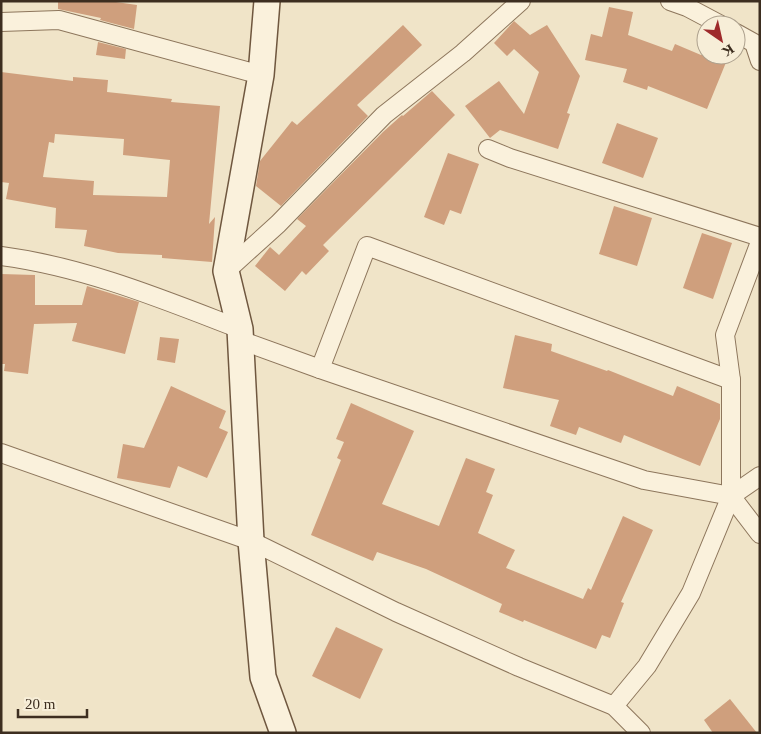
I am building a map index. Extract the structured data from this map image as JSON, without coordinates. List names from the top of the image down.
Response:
{
  "scale_bar": "20 m",
  "north": "bottom right"
}
